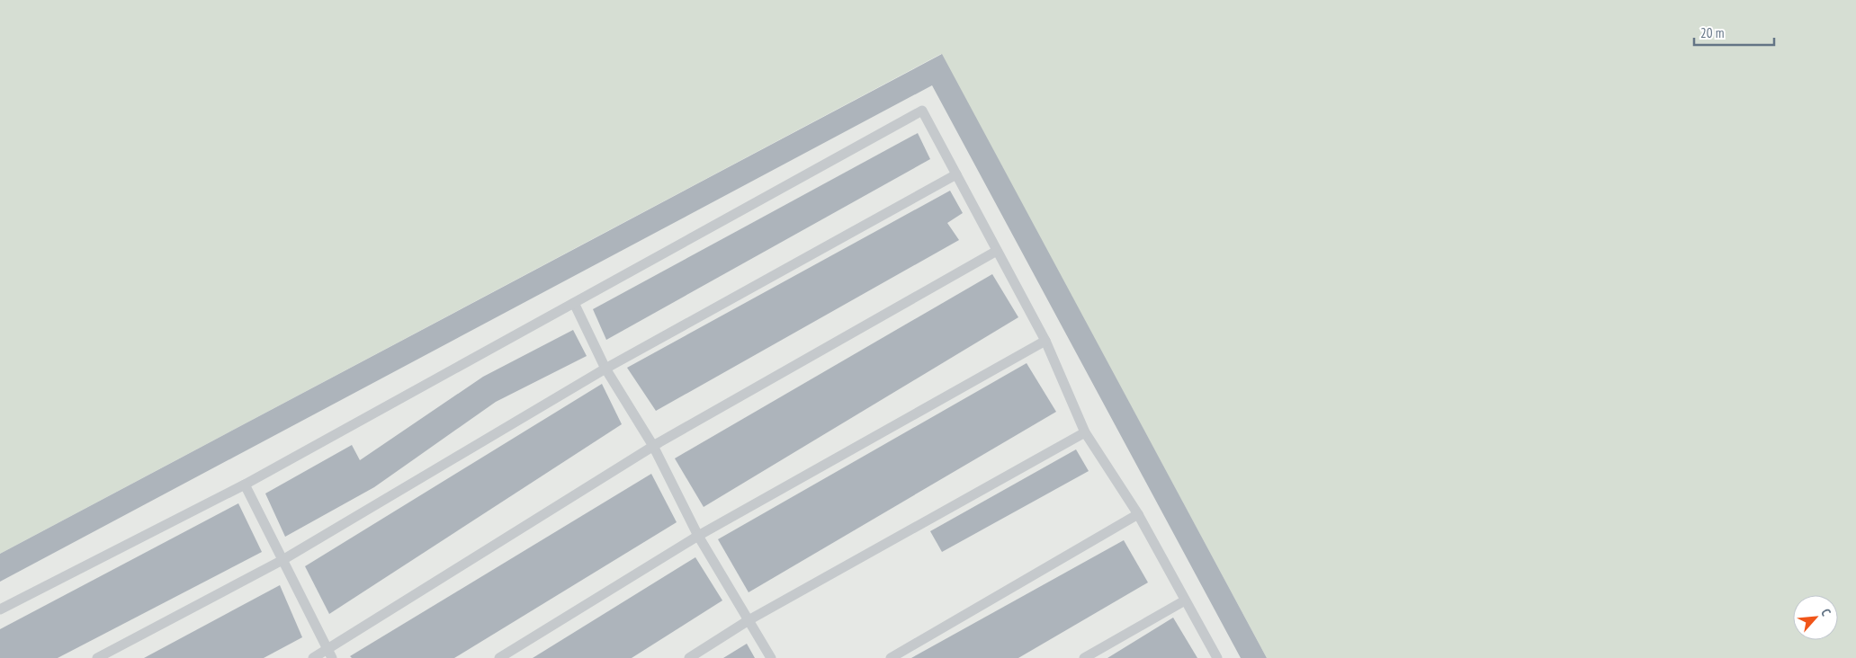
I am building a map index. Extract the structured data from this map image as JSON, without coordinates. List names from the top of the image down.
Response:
{
  "scale_bar": "20 m",
  "north": "top right"
}
